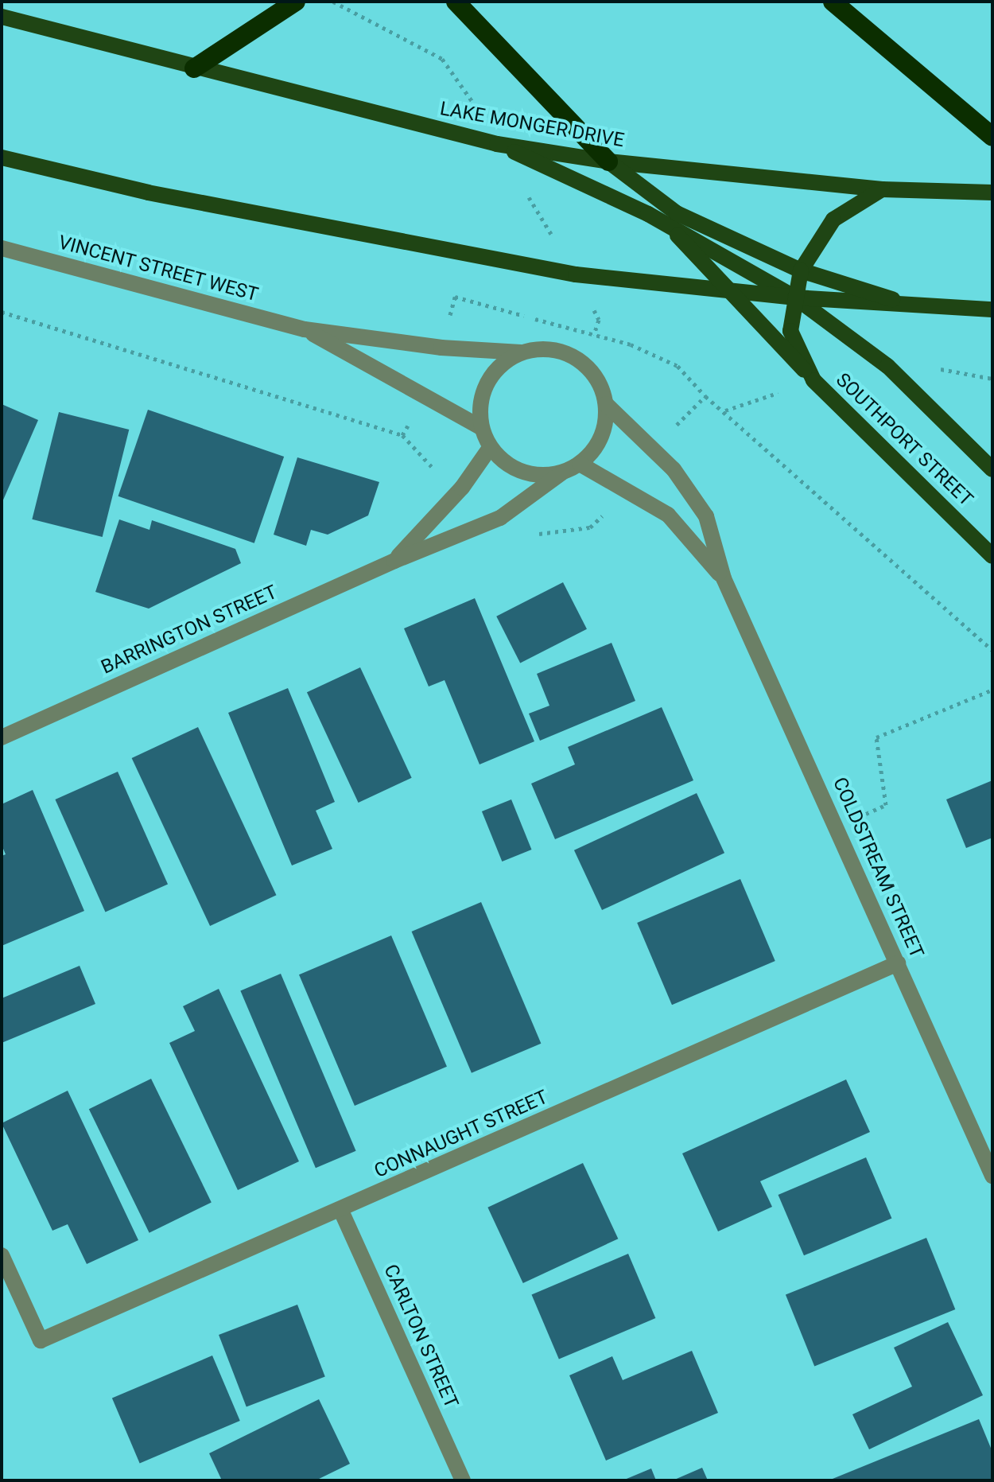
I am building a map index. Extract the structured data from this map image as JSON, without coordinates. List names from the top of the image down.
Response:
{
  "streets": {
    "main road": ["LAKE MONGER DRIVE", "SOUTHPORT STREET"],
    "street": [
      "VINCENT STREET WEST",
      "BARRINGTON STREET",
      "COLDSTREAM STREET",
      "CONNAUGHT STREET",
      "CARLTON STREET"
    ]
  },
  "crossings": [
    ["LAKE MONGER DRIVE", "SOUTHPORT STREET"],
    ["VINCENT STREET WEST", "BARRINGTON STREET"],
    ["VINCENT STREET WEST", "COLDSTREAM STREET"],
    ["BARRINGTON STREET", "COLDSTREAM STREET"],
    ["COLDSTREAM STREET", "CONNAUGHT STREET"],
    ["CONNAUGHT STREET", "CARLTON STREET"]
  ]
}
